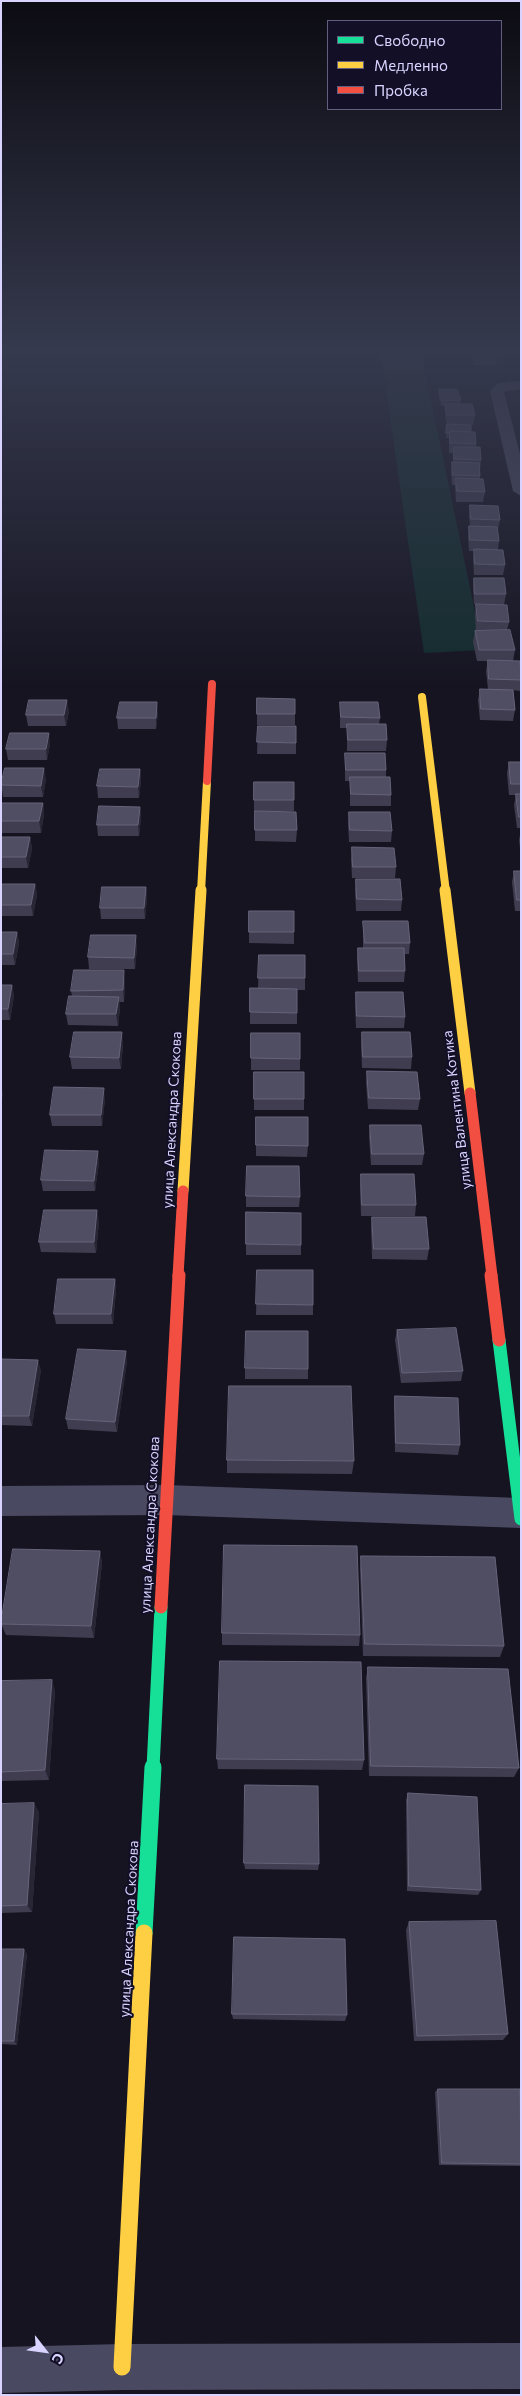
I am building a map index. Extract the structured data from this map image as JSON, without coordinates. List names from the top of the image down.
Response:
{
  "streets": {
    "street": ["улица Валентина Котика", "улица Александра Скокова"]
  },
  "legend": ["Свободно", "Медленно", "Пробка"],
  "north": "bottom right"
}
